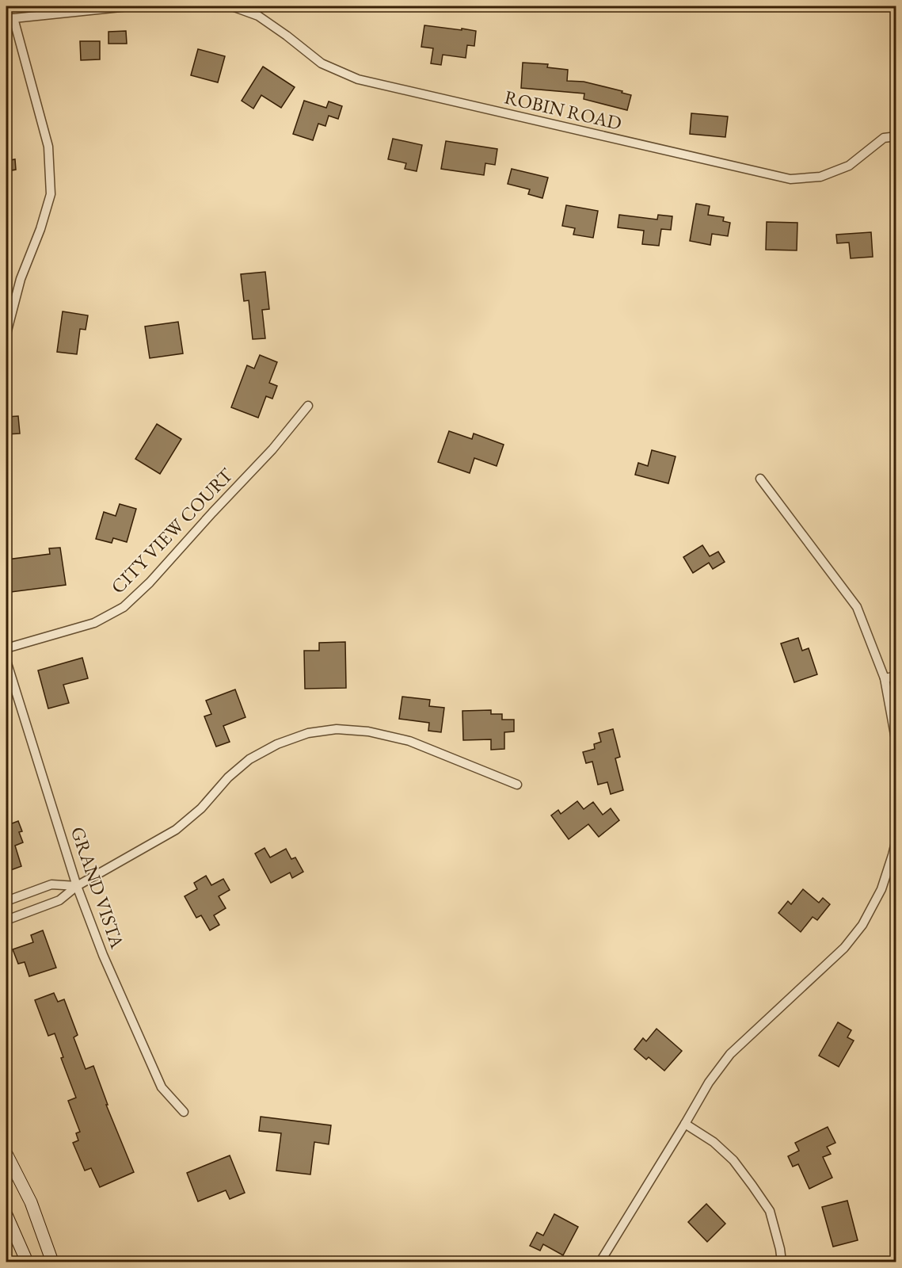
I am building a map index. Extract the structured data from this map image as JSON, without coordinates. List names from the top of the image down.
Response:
{
  "streets": {
    "street": ["ROBIN ROAD", "CITY VIEW COURT", "GRAND VISTA"]
  }
}
